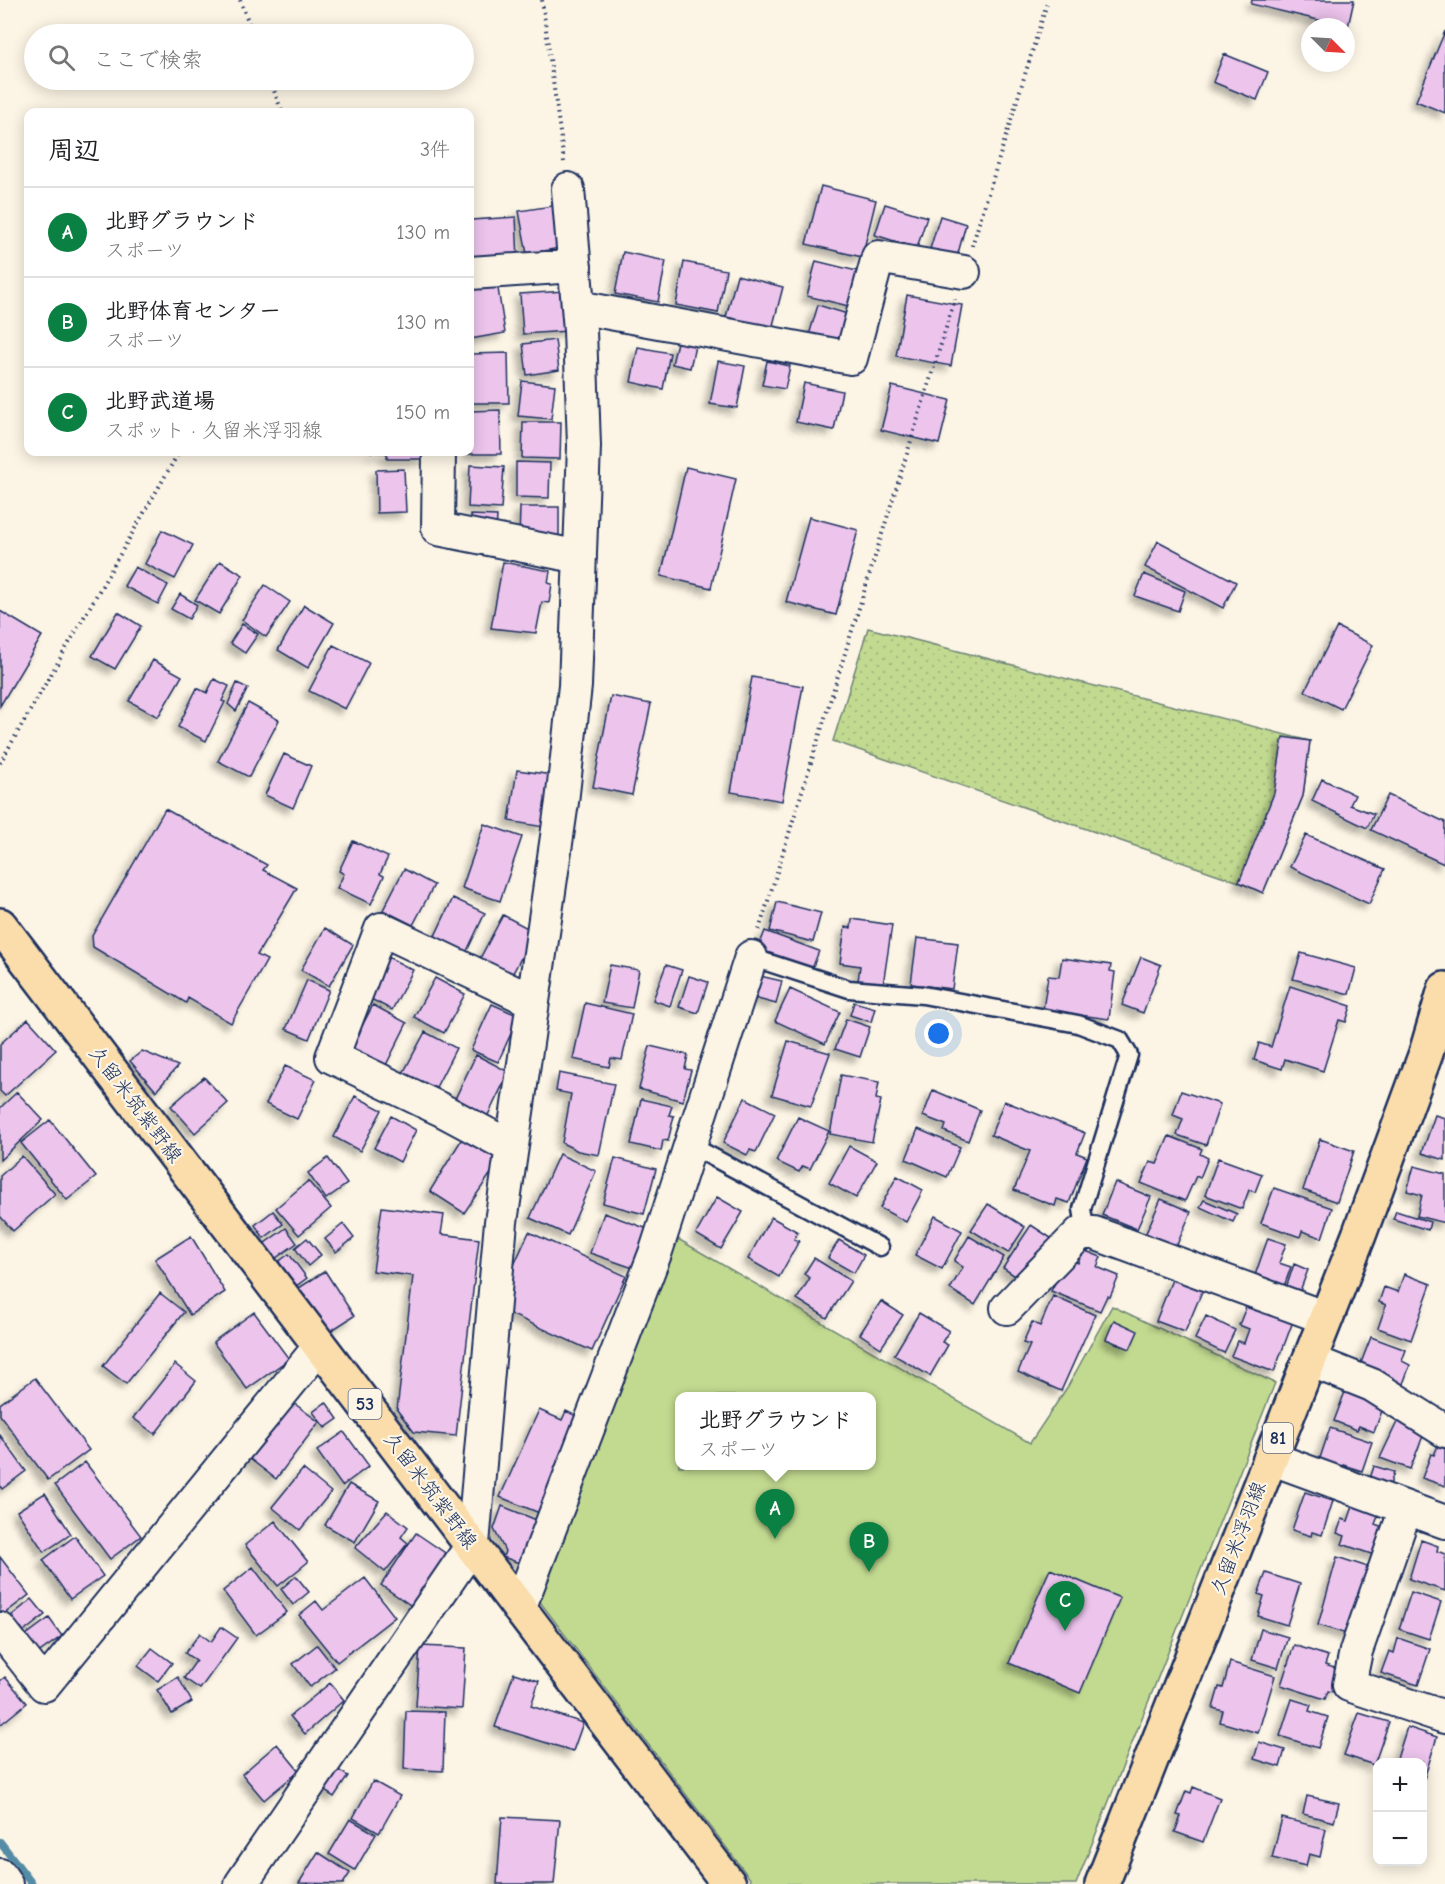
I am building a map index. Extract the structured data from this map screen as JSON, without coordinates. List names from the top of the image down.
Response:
{
  "streets": {
    "main road": [
      "久留米筑紫野線",
      "53",
      "81",
      "久留米浮羽線"
    ]
  },
  "north": "bottom right",
  "page": {
    "search": "ここで検索",
    "heading": ["周辺", "3件"],
    "list": [
      {
        "mark": "A",
        "name": "北野グラウンド",
        "note": "スポーツ",
        "value": "130 m"
      },
      {
        "mark": "B",
        "name": "北野体育センター",
        "note": "スポーツ",
        "value": "130 m"
      },
      {
        "mark": "C",
        "name": "北野武道場",
        "note": "スポット · 久留米浮羽線",
        "value": "150 m"
      }
    ],
    "popup": ["北野グラウンド", "スポーツ"],
    "pins": ["A", "B", "C"],
    "map_buttons": ["+", "−"]
  }
}
